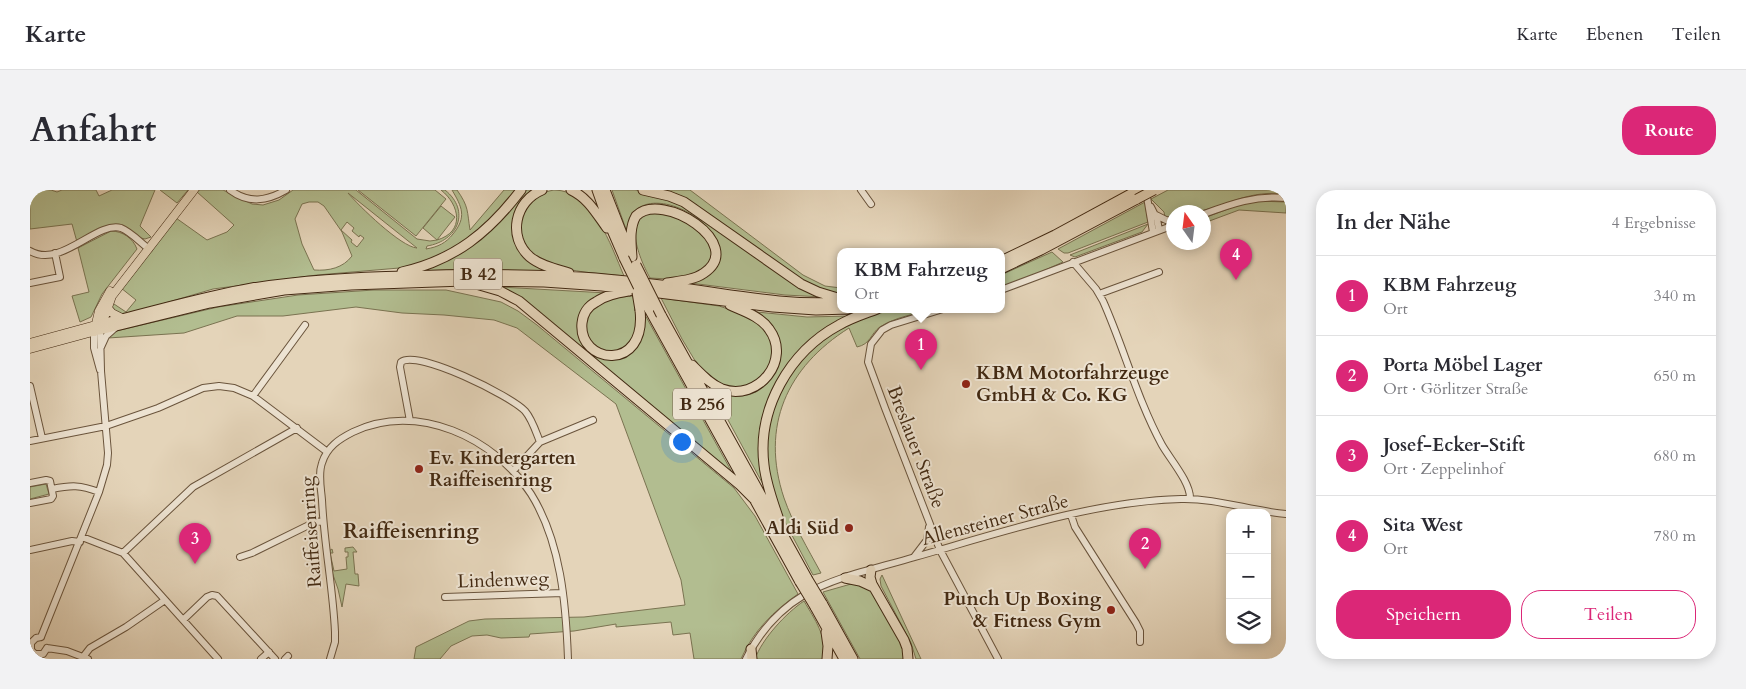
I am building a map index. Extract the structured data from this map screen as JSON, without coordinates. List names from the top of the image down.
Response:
{
  "streets": {
    "highway": ["B 42", "B 256"],
    "street": [
      "Breslauer Straße",
      "Allensteiner Straße",
      "Raiffeisenring",
      "Lindenweg"
    ]
  },
  "crossings": [
    ["B 42", "B 256"],
    ["Breslauer Straße", "Allensteiner Straße"],
    ["Raiffeisenring", "Lindenweg"]
  ],
  "districts": ["Raiffeisenring"],
  "places": [
    "KBM Motorfahrzeuge GmbH & Co. KG",
    "Ev. Kindergarten Raiffeisenring",
    "Aldi Süd",
    "Punch Up Boxing & Fitness Gym"
  ],
  "north": "top",
  "page": {
    "header": "Karte",
    "nav": ["Karte", "Ebenen", "Teilen"],
    "title": "Anfahrt",
    "buttons": [
      "Route",
      ["Speichern", "Teilen"]
    ],
    "heading": ["In der Nähe", "4 Ergebnisse"],
    "pins": [
      "4",
      "1",
      "3",
      "2"
    ],
    "popup": ["KBM Fahrzeug", "Ort"],
    "list": [
      {
        "mark": "1",
        "name": "KBM Fahrzeug",
        "note": "Ort",
        "value": "340 m"
      },
      {
        "mark": "2",
        "name": "Porta Möbel Lager",
        "note": "Ort · Görlitzer Straße",
        "value": "650 m"
      },
      {
        "mark": "3",
        "name": "Josef-Ecker-Stift",
        "note": "Ort · Zeppelinhof",
        "value": "680 m"
      },
      {
        "mark": "4",
        "name": "Sita West",
        "note": "Ort",
        "value": "780 m"
      }
    ],
    "map_buttons": ["+", "−"]
  }
}
